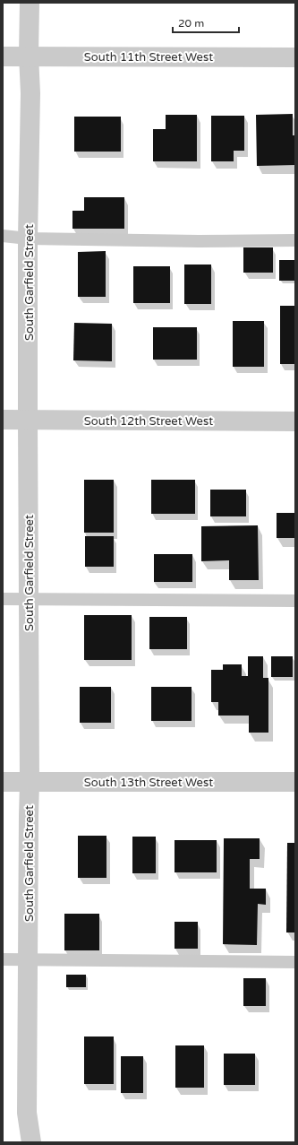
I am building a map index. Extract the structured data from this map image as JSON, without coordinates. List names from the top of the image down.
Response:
{
  "streets": {
    "street": [
      "South 11th Street West",
      "South Garfield Street",
      "South 12th Street West",
      "South 13th Street West"
    ]
  },
  "crossings": [
    ["South 11th Street West", "South Garfield Street"],
    ["South Garfield Street", "South 12th Street West"],
    ["South Garfield Street", "South 13th Street West"]
  ],
  "scale_bar": "20 m"
}
